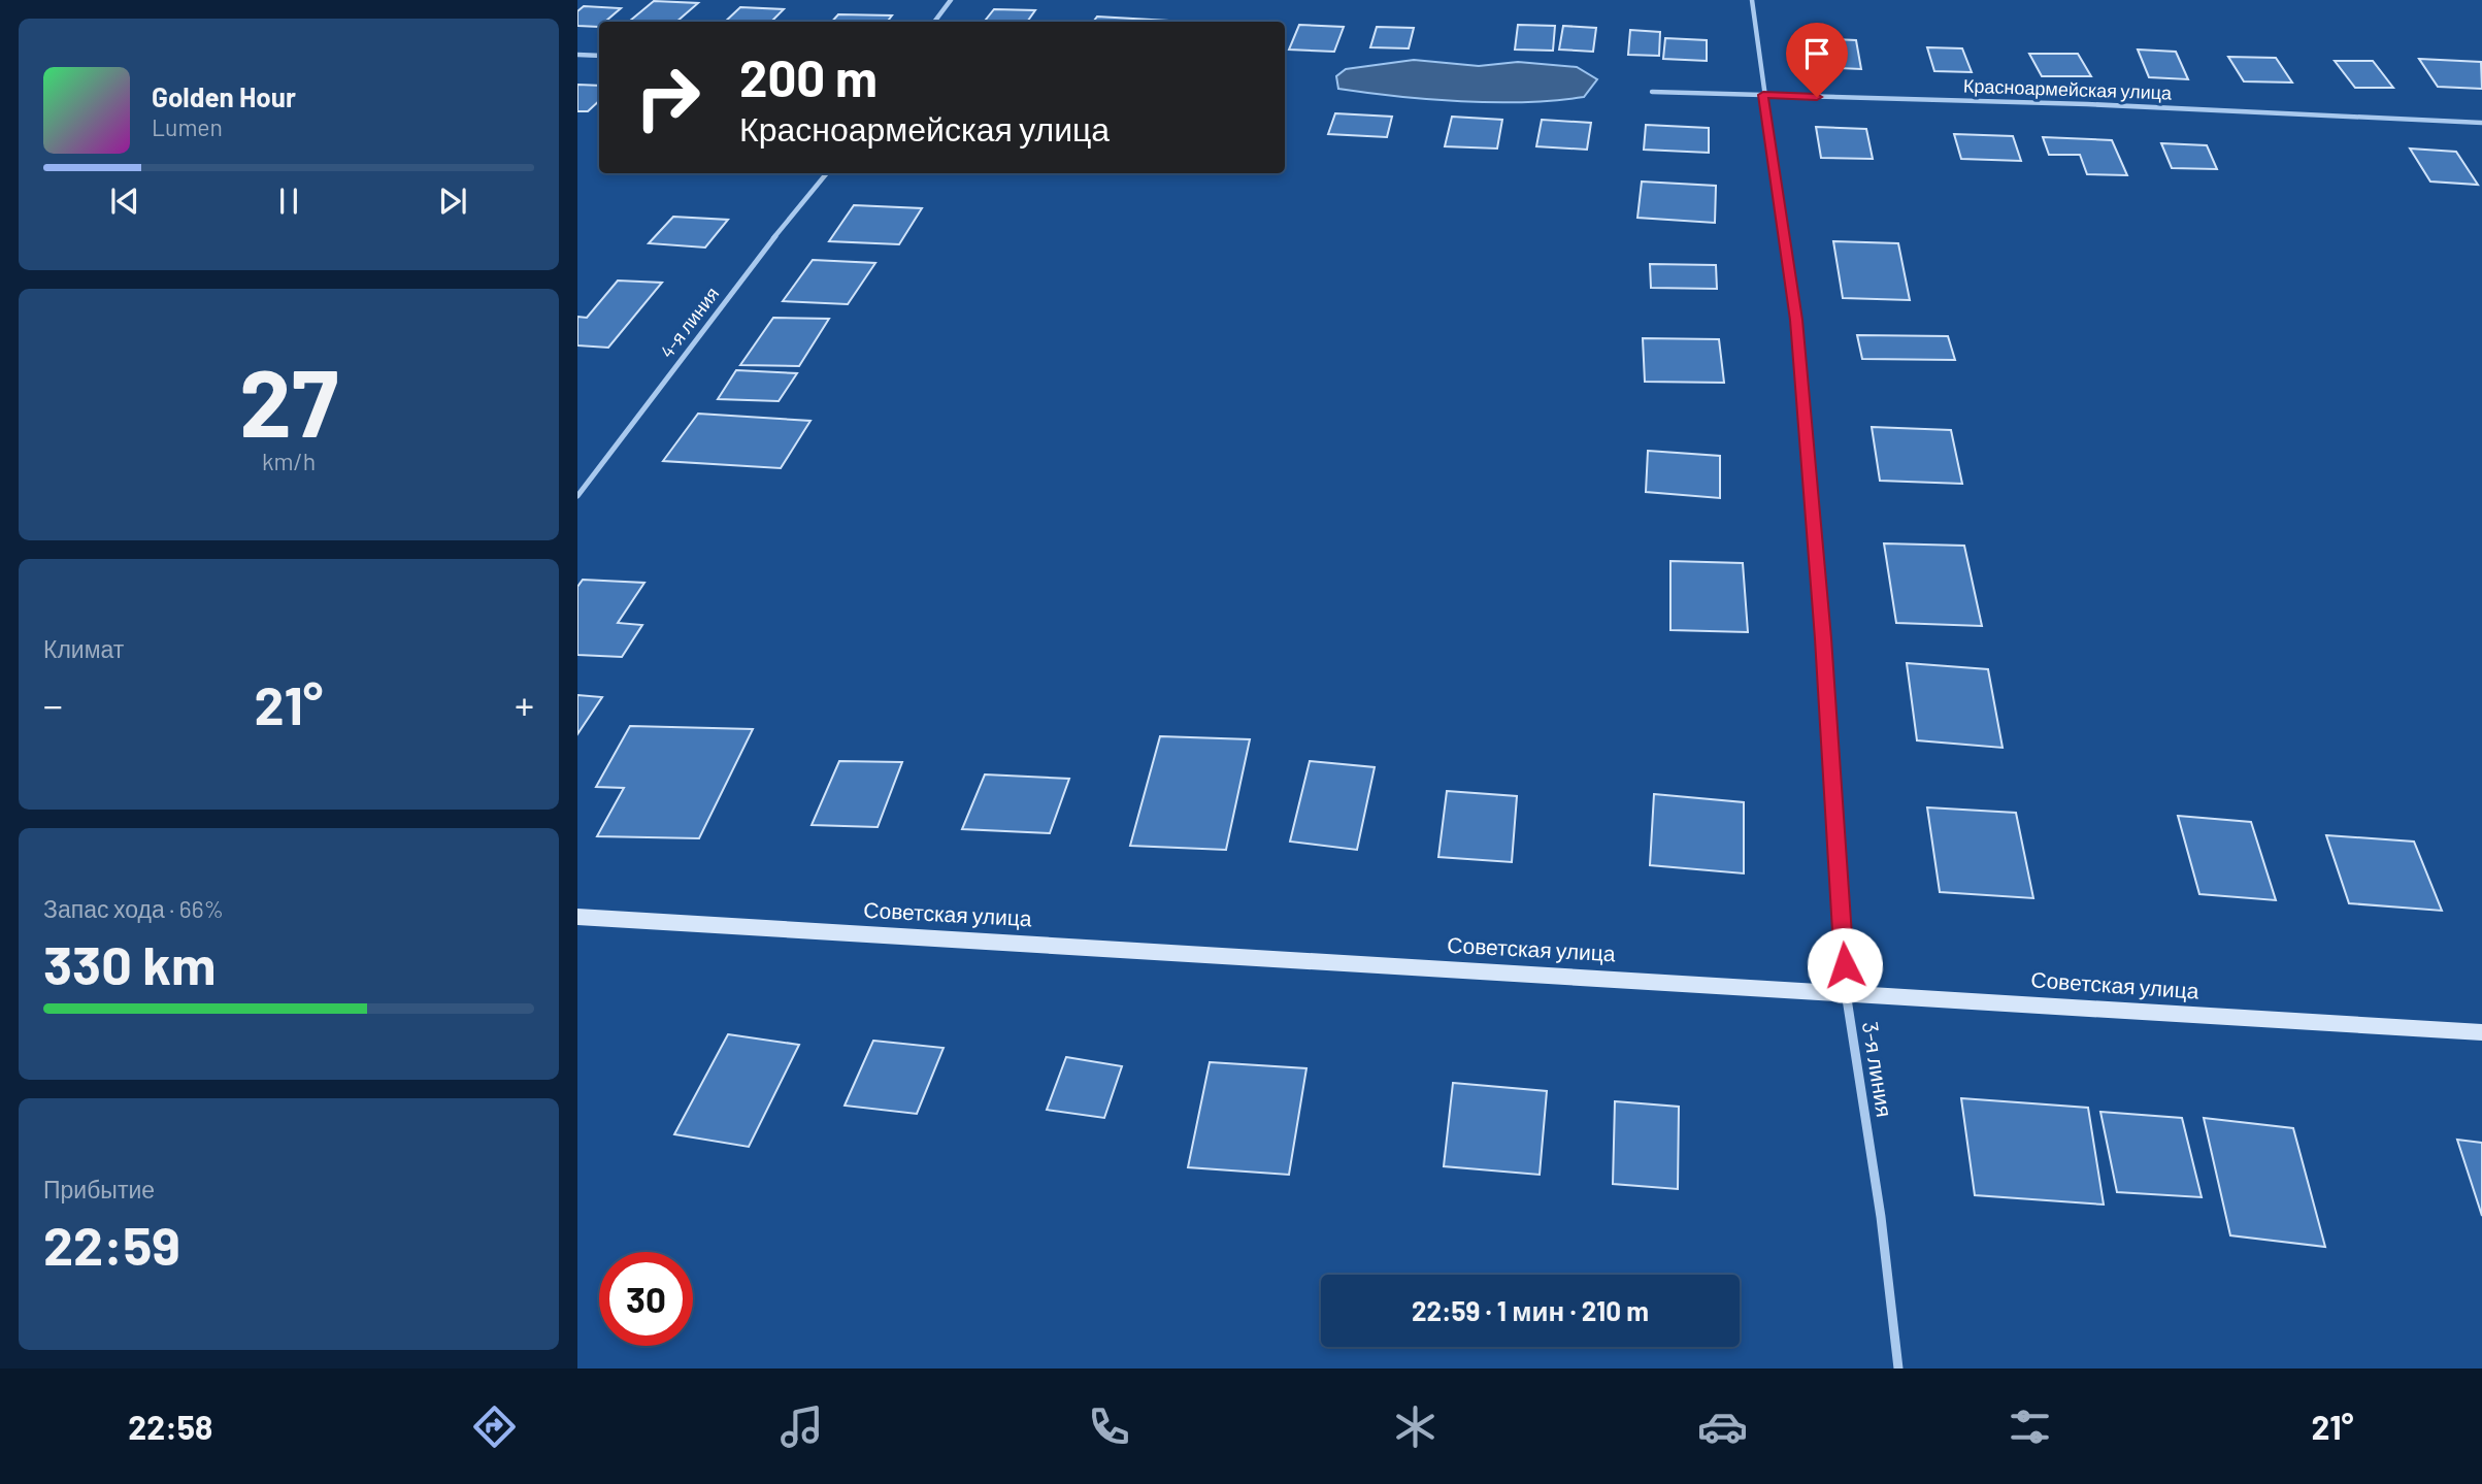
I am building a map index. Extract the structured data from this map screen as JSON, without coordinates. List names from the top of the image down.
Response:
{
  "streets": {
    "main road": ["Советская улица"],
    "street": ["Красноармейская улица", "4-я линия", "3-я линия"]
  },
  "crossings": [
    ["Красноармейская улица", "3-я линия"],
    ["Советская улица", "3-я линия"]
  ],
  "page": {
    "turn": ["200 m", "Красноармейская улица"],
    "song": ["Golden Hour", "Lumen"],
    "tile": [
      ["27", "km/h"],
      "Климат",
      ["Запас хода · 66%", "330 km"],
      ["Прибытие", "22:59"]
    ],
    "heat": ["−", "21°", "+"],
    "limit": "30",
    "trip": "22:59 · 1 мин · 210 m",
    "tabs": ["22:58", "21°"]
  }
}
